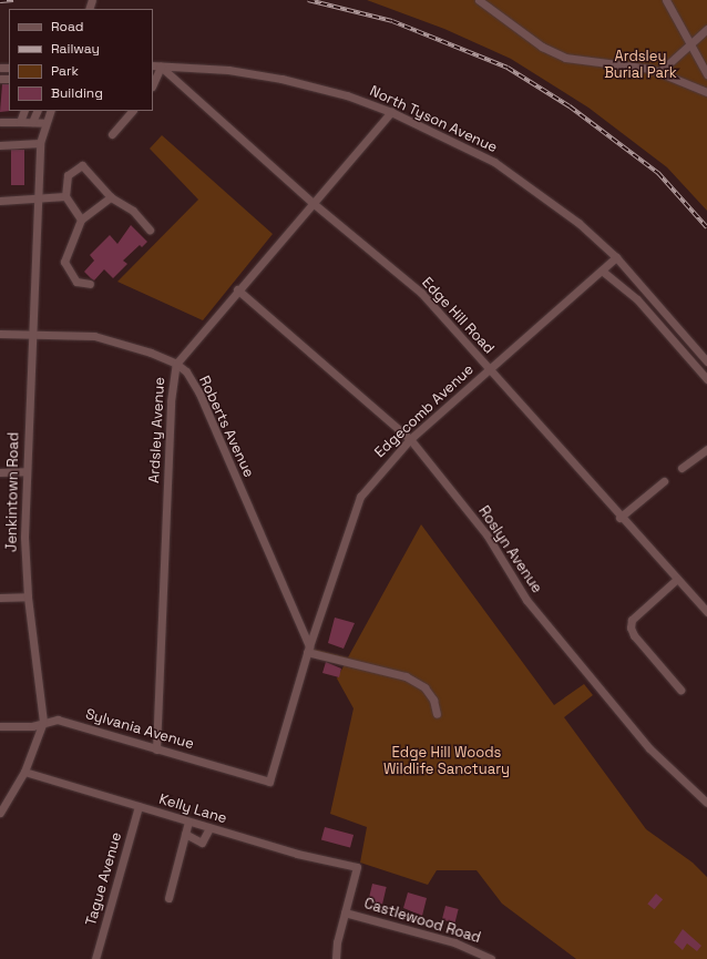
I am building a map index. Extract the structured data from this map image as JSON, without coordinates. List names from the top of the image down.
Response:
{
  "streets": {
    "street": [
      "North Tyson Avenue",
      "Edge Hill Road",
      "Edgecomb Avenue",
      "Roberts Avenue",
      "Ardsley Avenue",
      "Jenkintown Road",
      "Roslyn Avenue",
      "Sylvania Avenue",
      "Kelly Lane",
      "Tague Avenue",
      "Castlewood Road"
    ]
  },
  "crossings": [
    ["North Tyson Avenue", "Edge Hill Road"],
    ["North Tyson Avenue", "Edgecomb Avenue"],
    ["North Tyson Avenue", "Ardsley Avenue"],
    ["Edge Hill Road", "Edgecomb Avenue"],
    ["Edge Hill Road", "Ardsley Avenue"],
    ["Edgecomb Avenue", "Roberts Avenue"],
    ["Edgecomb Avenue", "Roslyn Avenue"],
    ["Edgecomb Avenue", "Sylvania Avenue"],
    ["Roberts Avenue", "Ardsley Avenue"],
    ["Roberts Avenue", "Jenkintown Road"],
    ["Ardsley Avenue", "Roslyn Avenue"],
    ["Ardsley Avenue", "Sylvania Avenue"],
    ["Jenkintown Road", "Sylvania Avenue"],
    ["Jenkintown Road", "Kelly Lane"],
    ["Kelly Lane", "Tague Avenue"],
    ["Kelly Lane", "Castlewood Road"]
  ],
  "parks": ["Ardsley Burial Park", "Edge Hill Woods Wildlife Sanctuary"],
  "legend": [
    "Road",
    "Railway",
    "Park",
    "Building"
  ]
}
